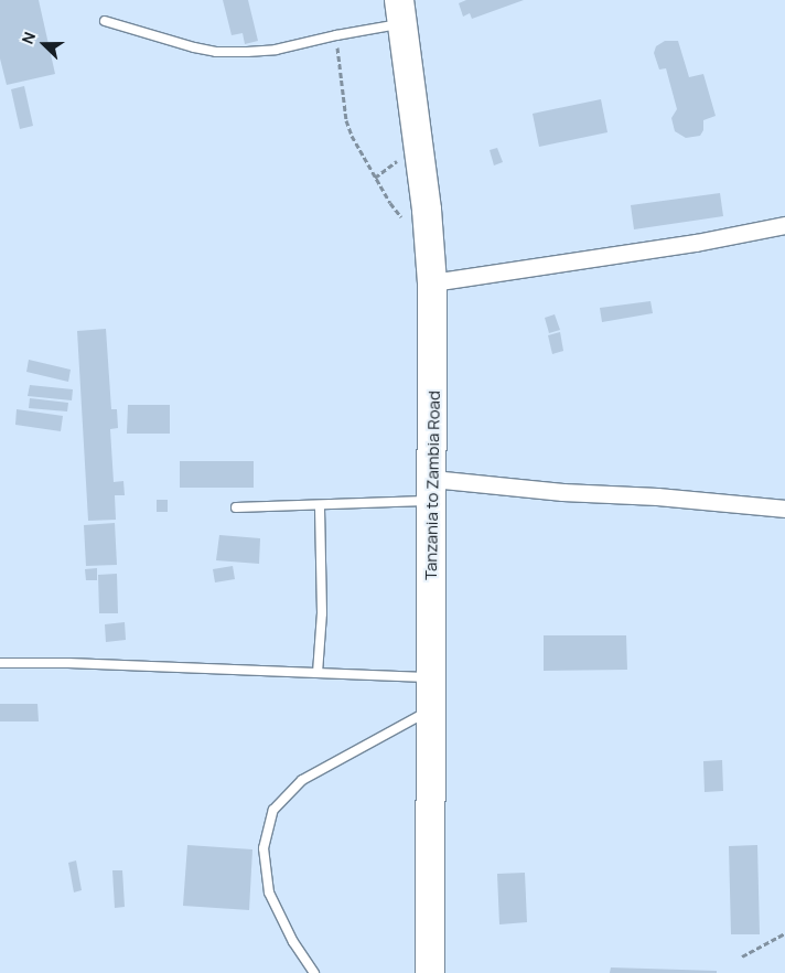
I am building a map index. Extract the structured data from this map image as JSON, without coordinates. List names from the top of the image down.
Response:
{
  "streets": {
    "highway": ["Tanzania to Zambia Road"]
  },
  "north": "left"
}
